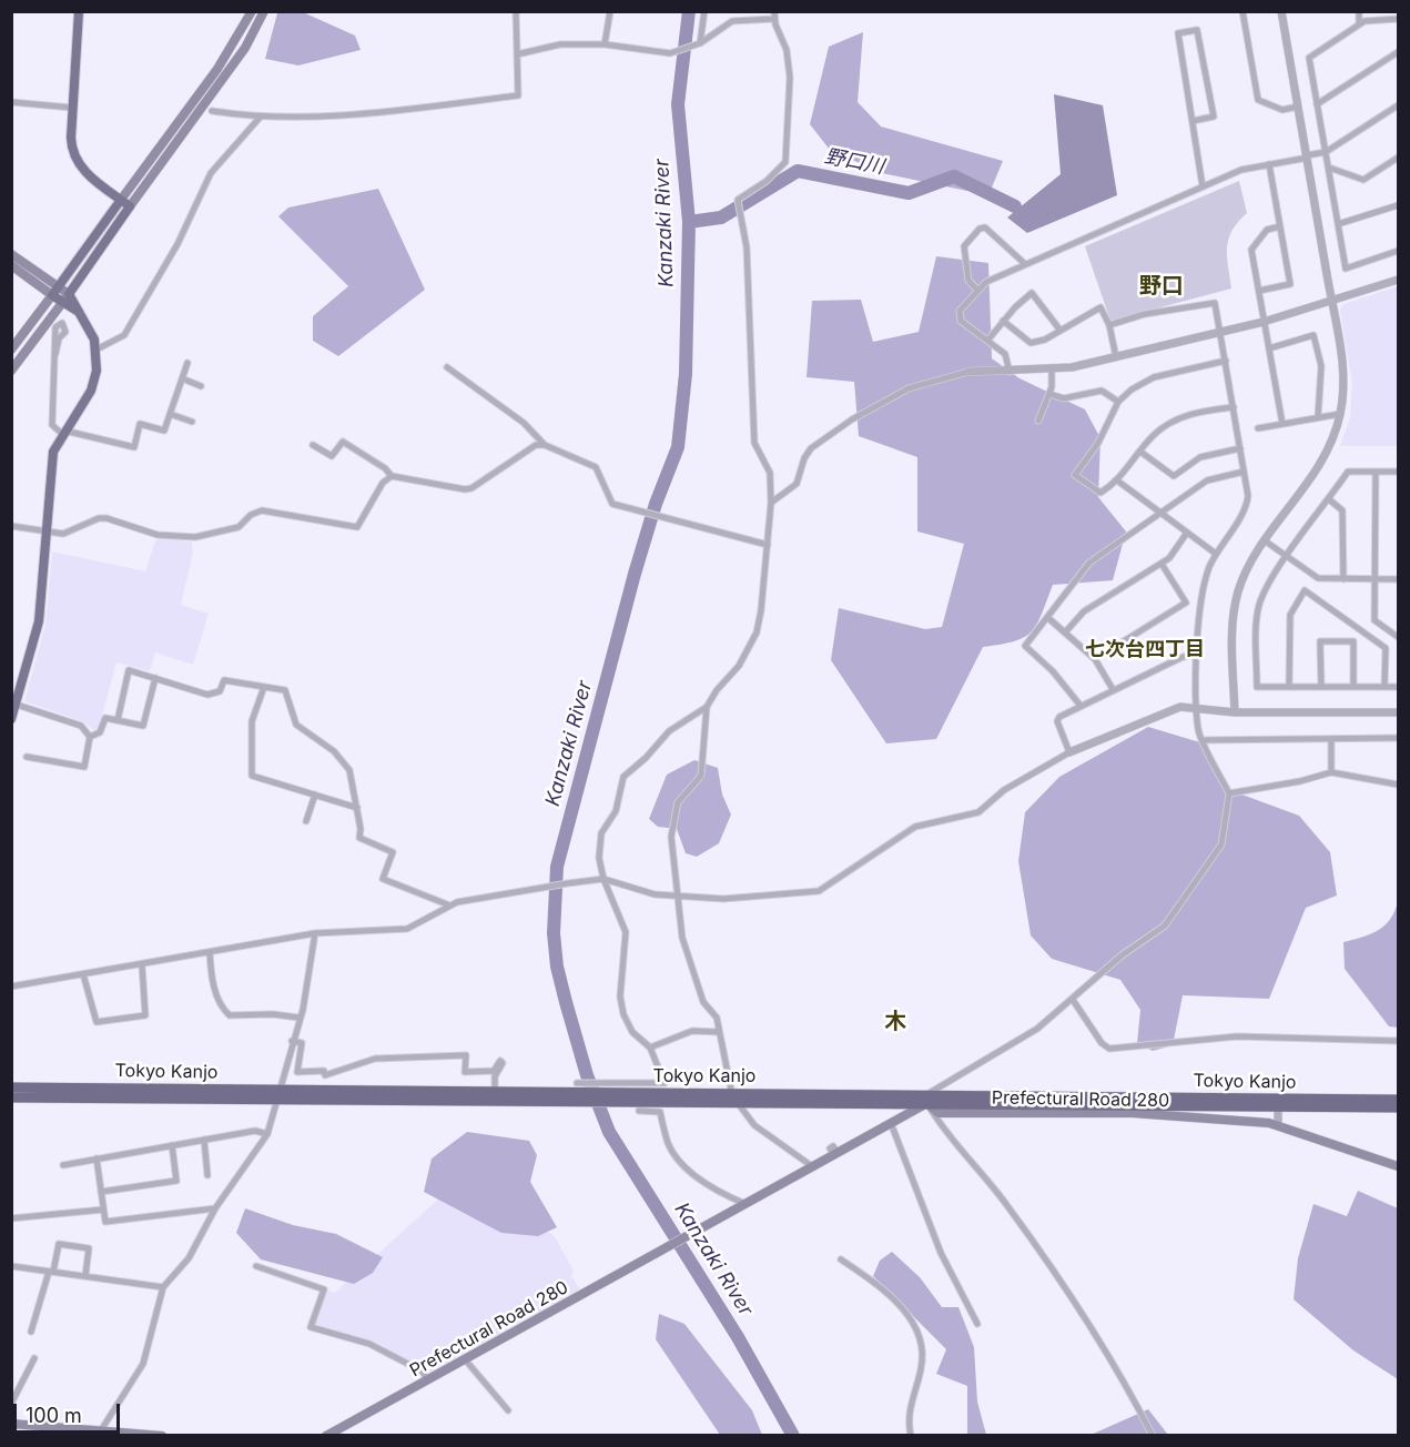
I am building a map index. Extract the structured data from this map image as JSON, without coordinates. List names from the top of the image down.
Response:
{
  "streets": {
    "highway": ["Tokyo Kanjo"],
    "main road": ["Prefectural Road 280"]
  },
  "crossings": [
    ["Tokyo Kanjo", "Prefectural Road 280"]
  ],
  "districts": ["野口", "七次台四丁目", "木"],
  "water": ["野口川", "Kanzaki River"],
  "scale_bar": "100 m"
}
